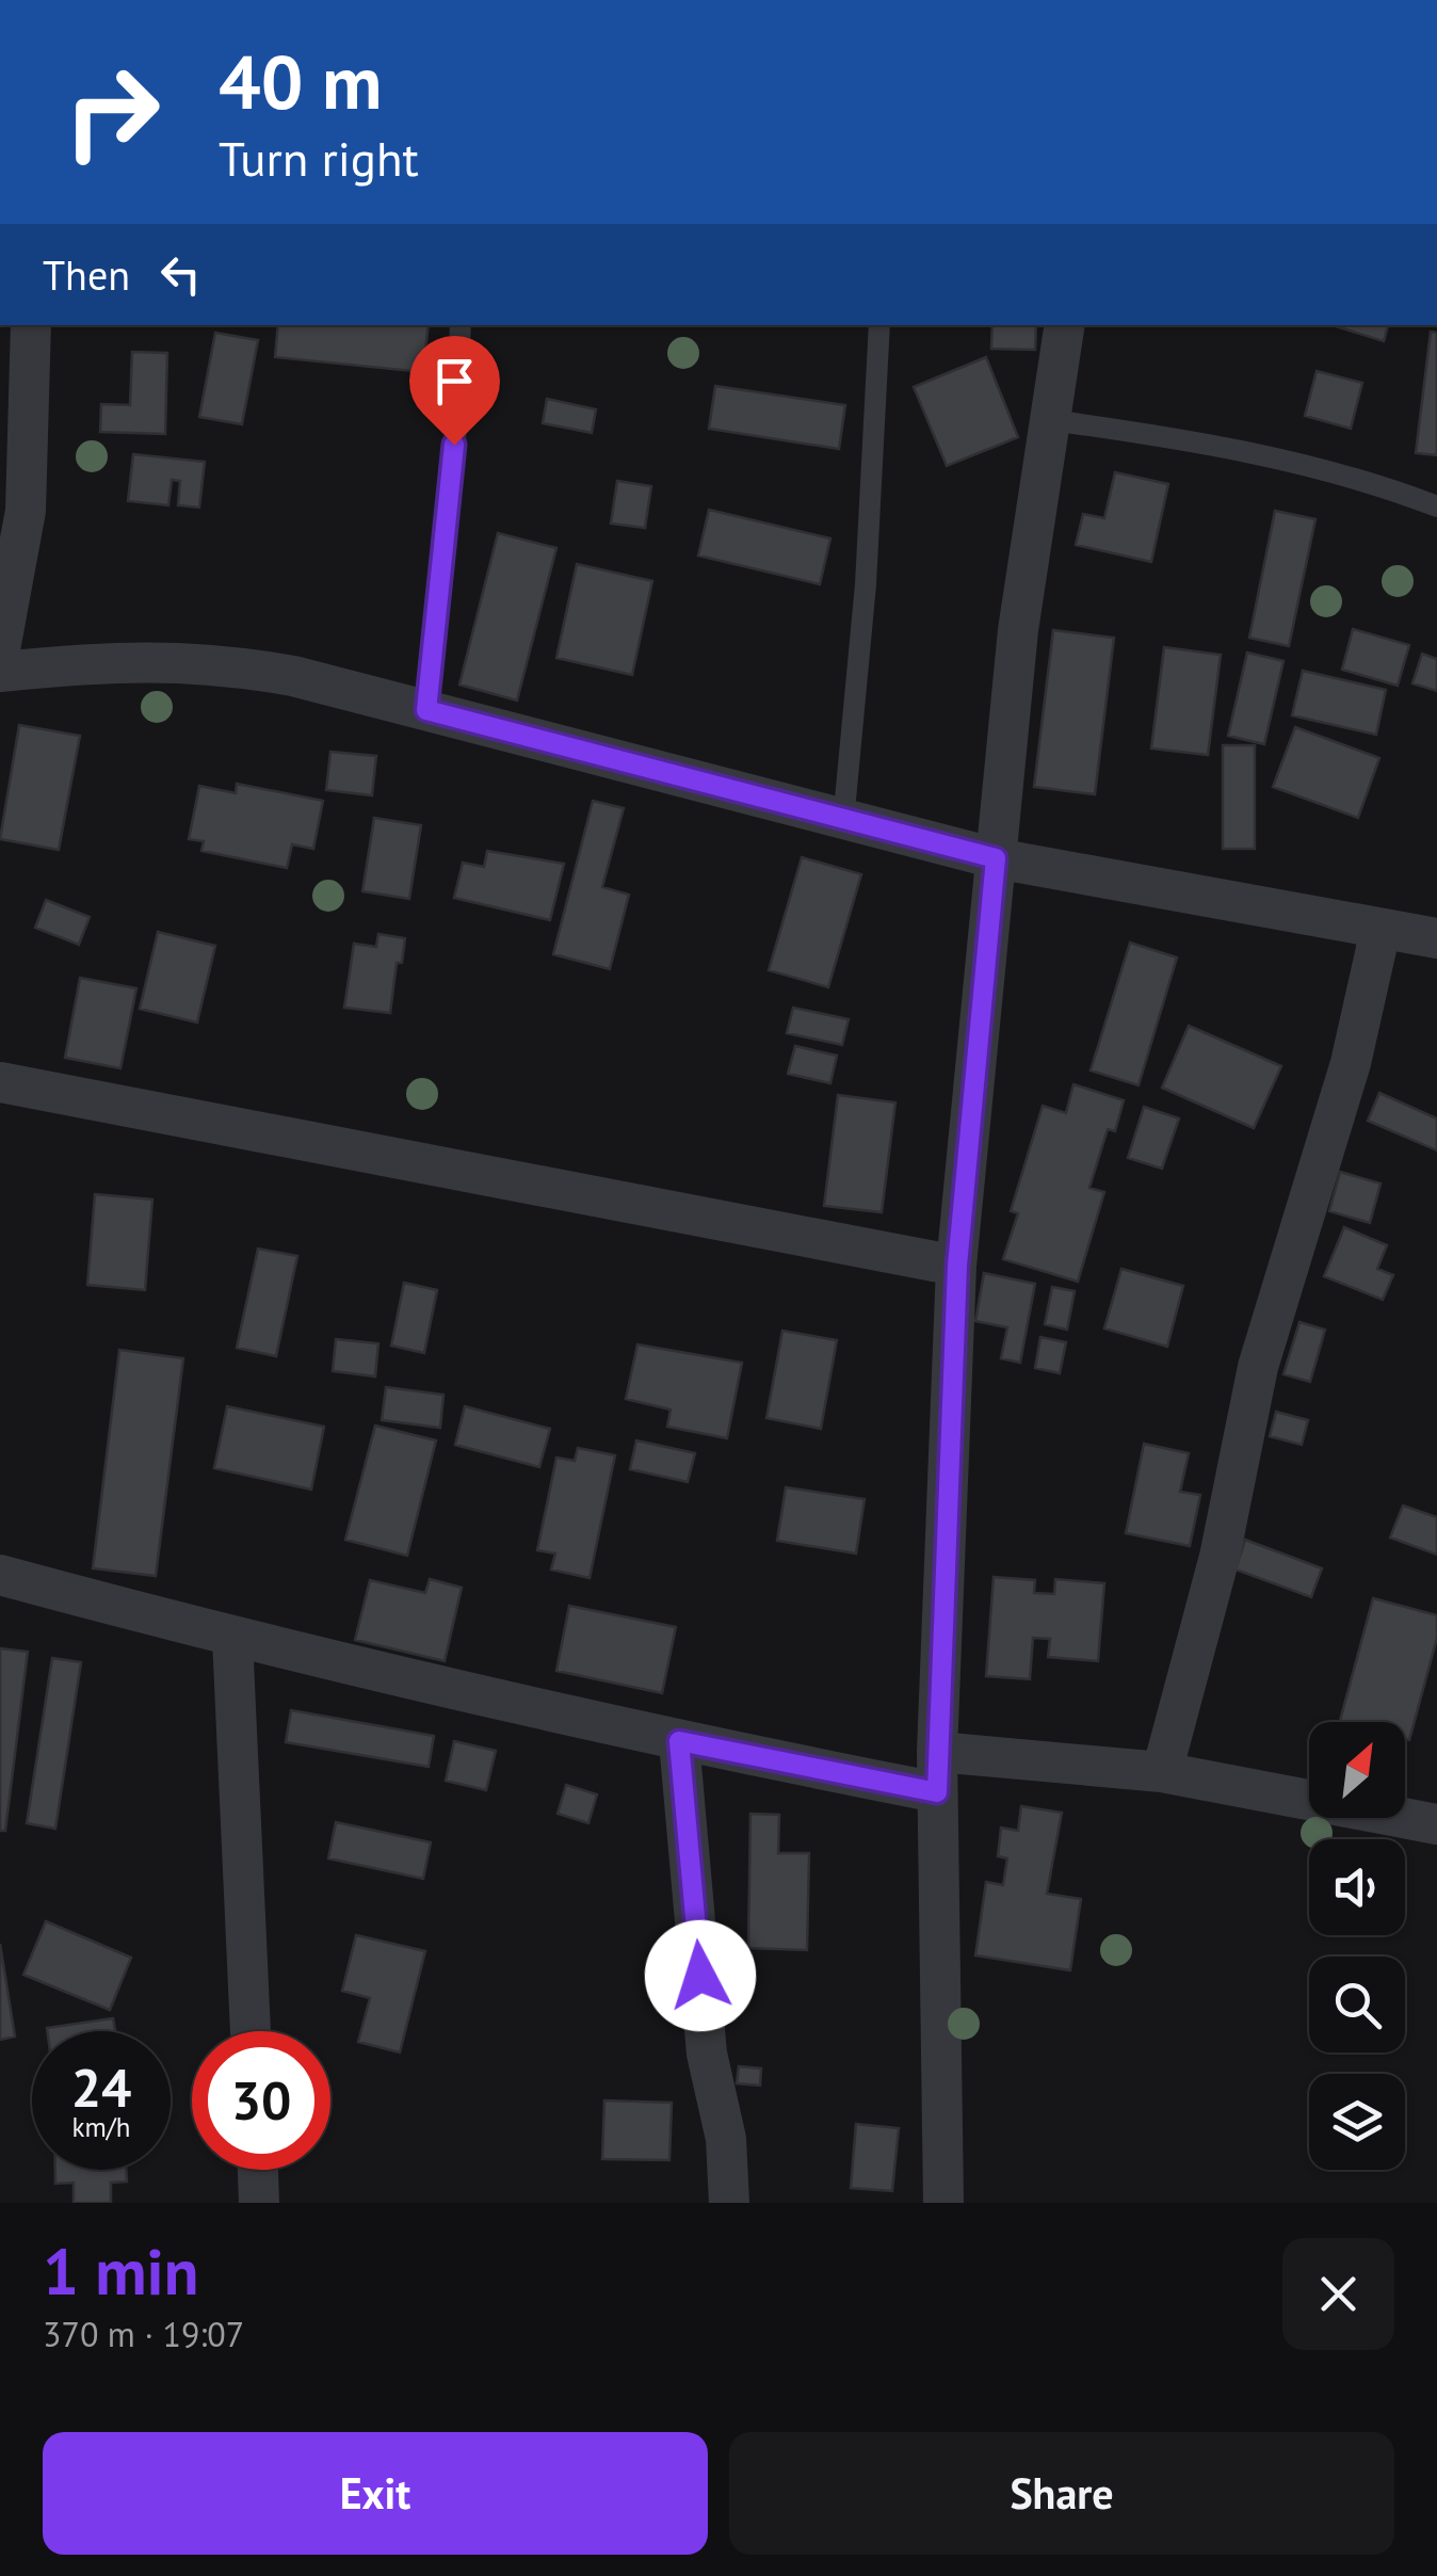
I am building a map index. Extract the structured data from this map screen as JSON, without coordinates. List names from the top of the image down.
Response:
{
  "north": "top right",
  "page": {
    "turn": ["40 m", "Turn right"],
    "then": "Then",
    "speed": "24 km/h",
    "limit": "30",
    "heading": ["1 min", "370 m · 19:07"],
    "buttons": ["Exit", "Share"]
  }
}
